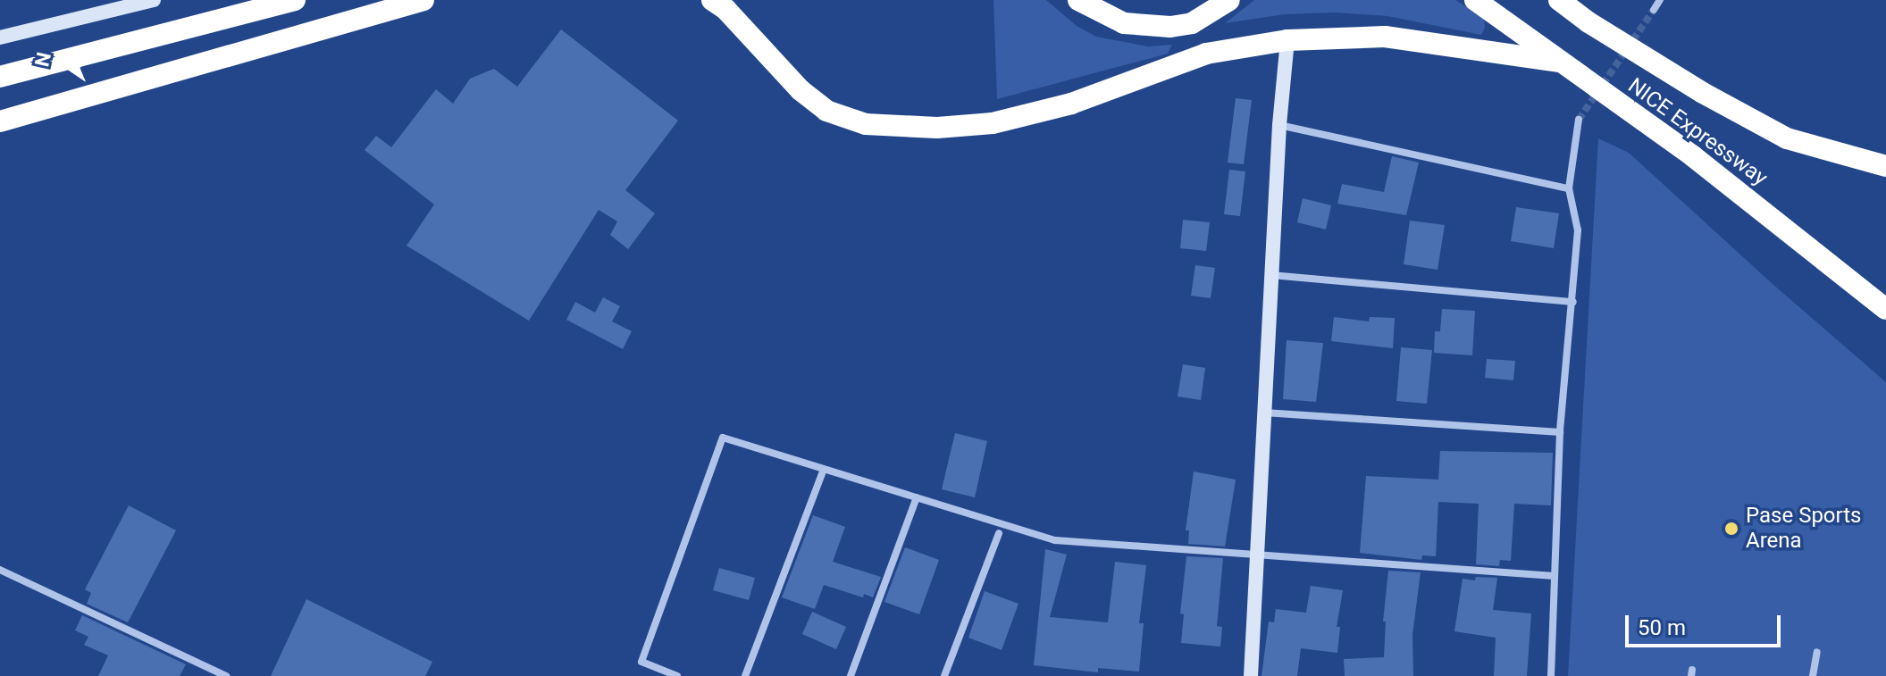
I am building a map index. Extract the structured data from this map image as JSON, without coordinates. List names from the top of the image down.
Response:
{
  "streets": {
    "highway": ["NICE Expressway"]
  },
  "places": ["Pase Sports Arena"],
  "scale_bar": "50 m",
  "north": "left"
}
